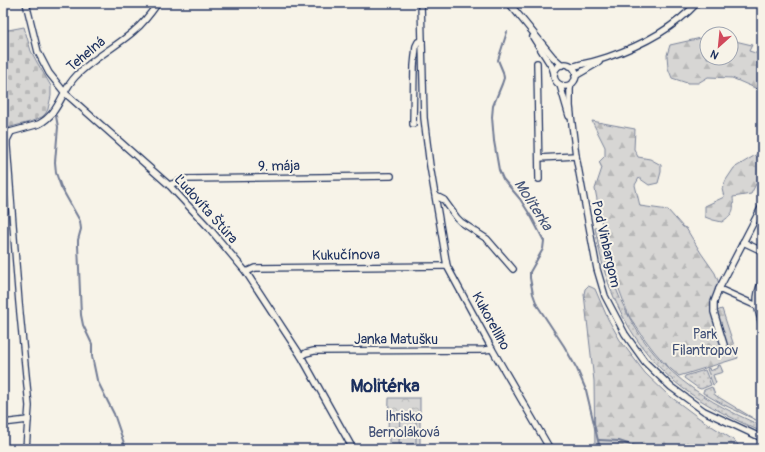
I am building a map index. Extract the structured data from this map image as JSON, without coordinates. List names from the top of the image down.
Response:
{
  "streets": {
    "street": [
      "Tehelná",
      "9. mája",
      "Ľudovíta Štúra",
      "Pod Vinbargom",
      "Kukučínova",
      "Kukorelliho",
      "Janka Matušku"
    ]
  },
  "crossings": [
    ["Tehelná", "Ľudovíta Štúra"],
    ["9. mája", "Ľudovíta Štúra"],
    ["Ľudovíta Štúra", "Kukučínova"],
    ["Ľudovíta Štúra", "Janka Matušku"],
    ["Kukučínova", "Kukorelliho"],
    ["Kukorelliho", "Janka Matušku"]
  ],
  "districts": ["Molitérka"],
  "water": ["Moliterka"],
  "parks": ["Park Filantropov", "Ihrisko Bernoláková"],
  "north": "bottom left"
}
